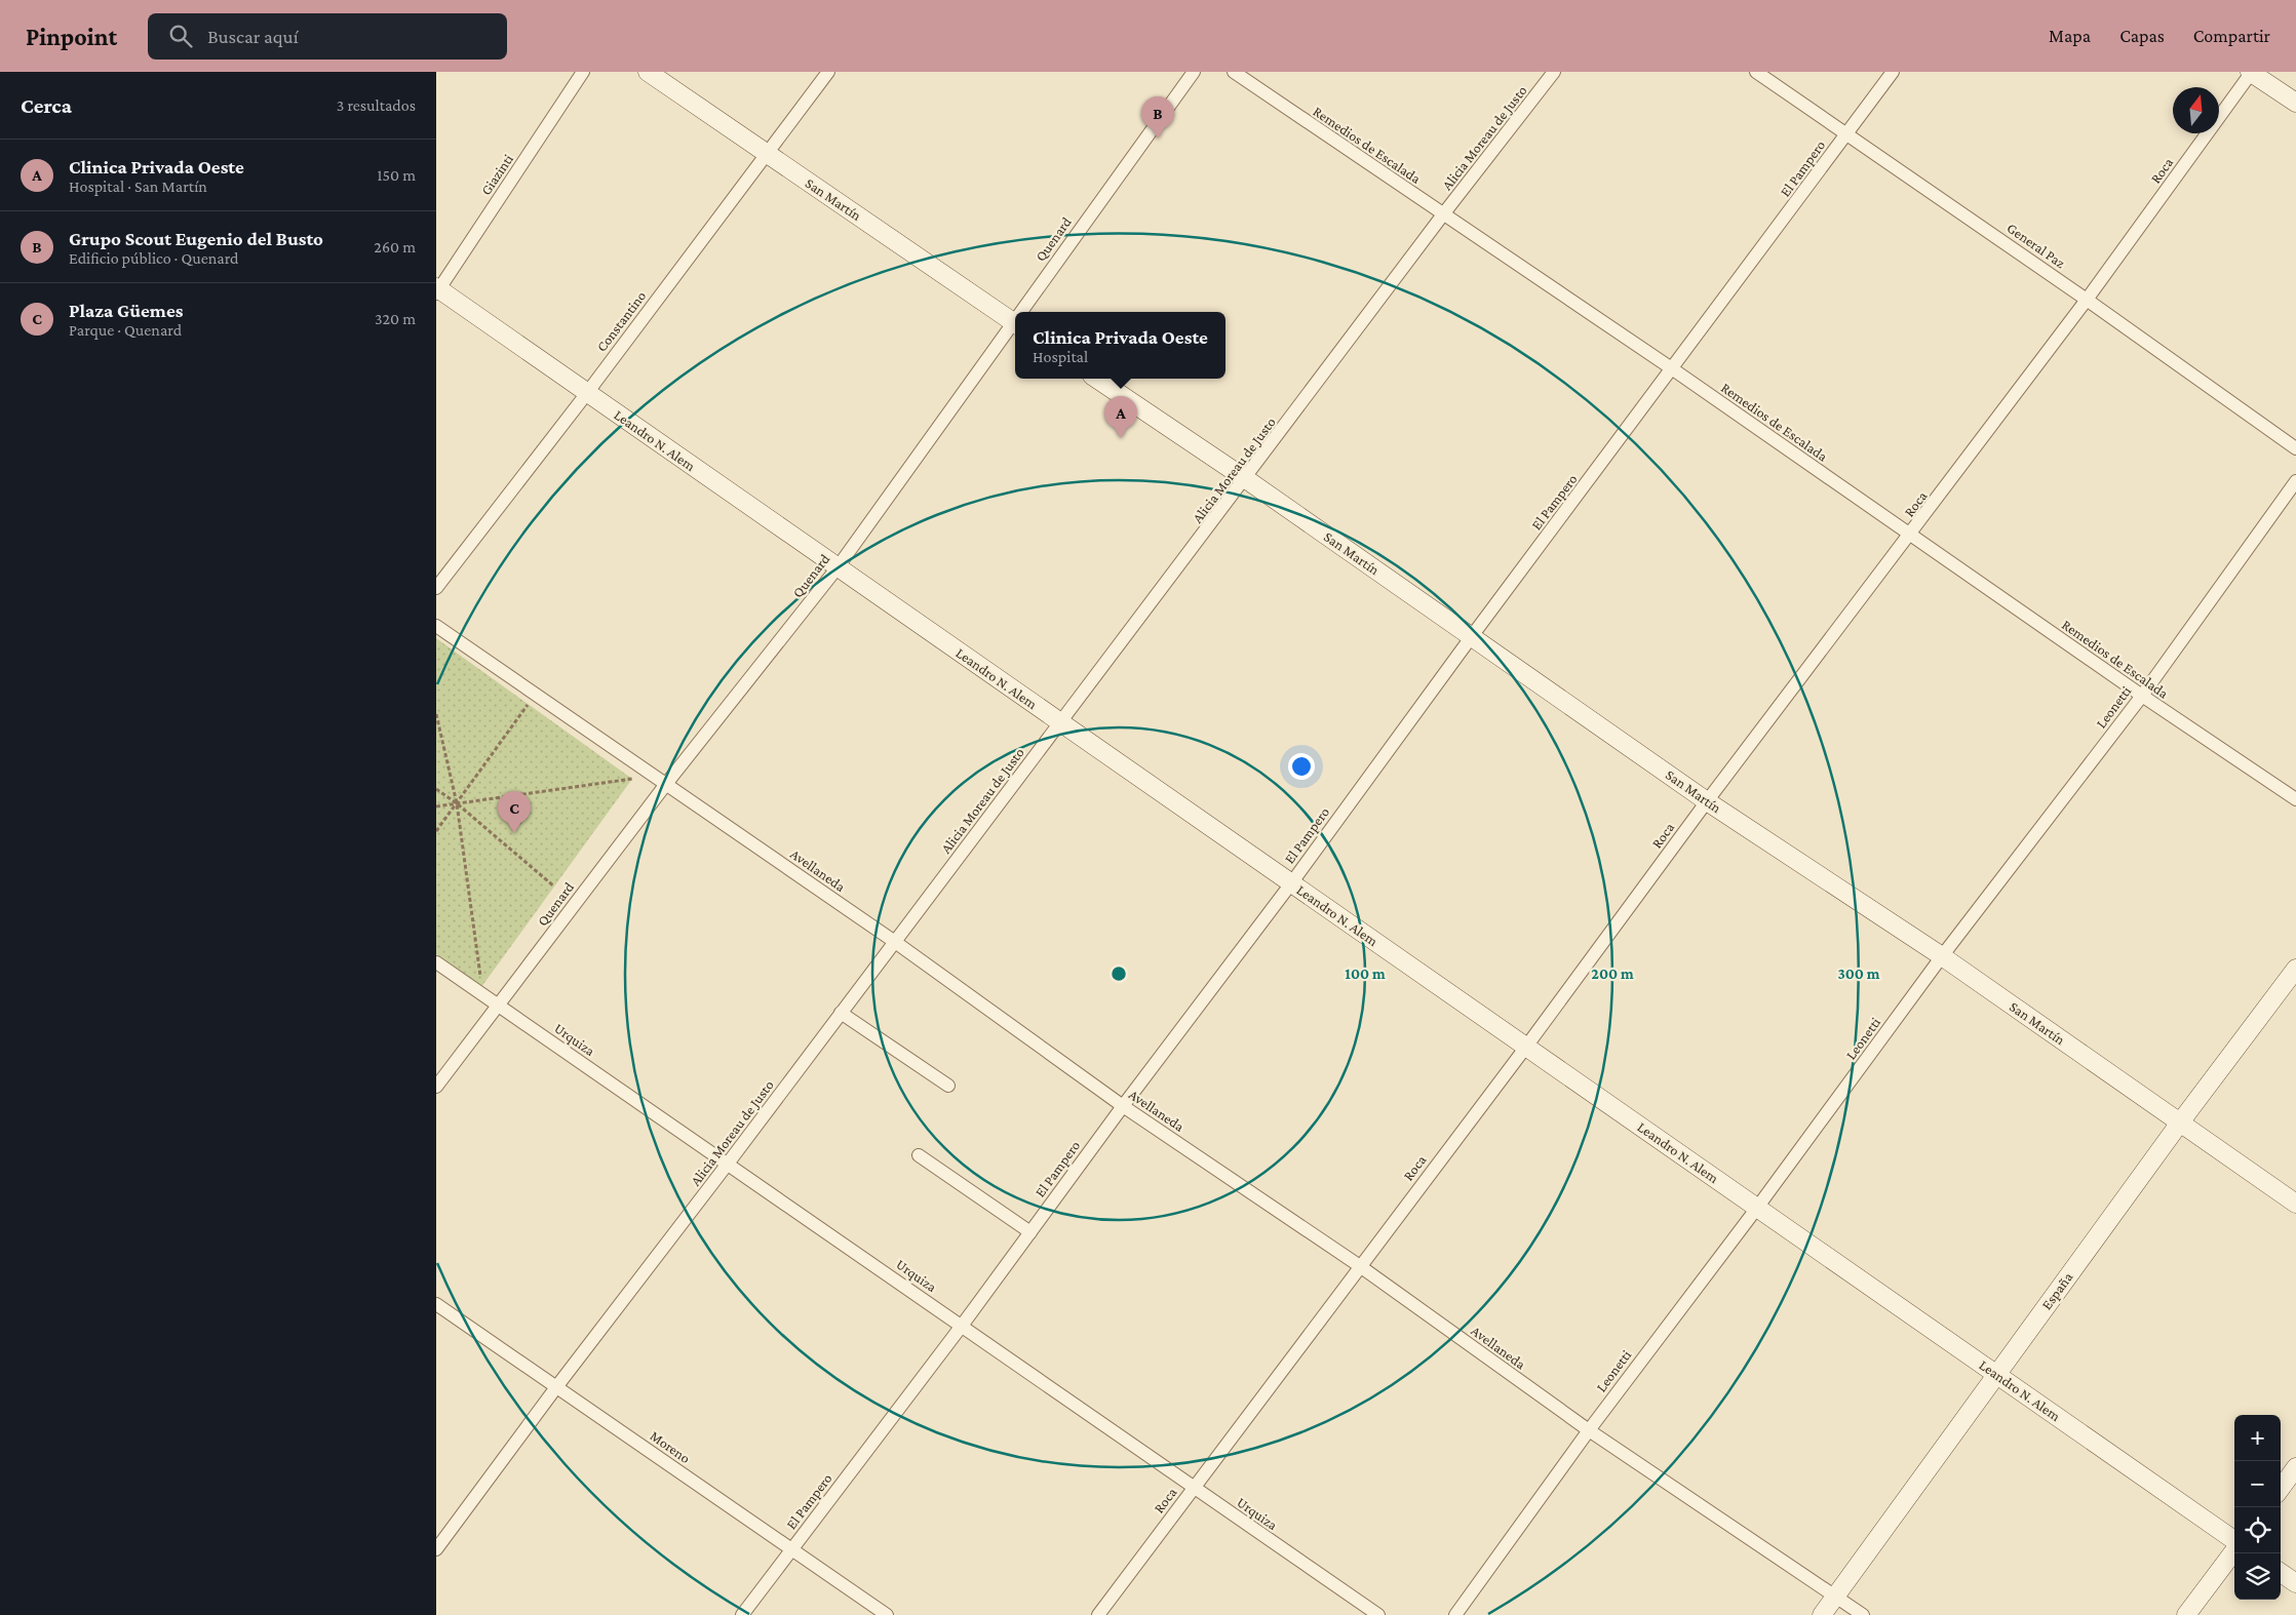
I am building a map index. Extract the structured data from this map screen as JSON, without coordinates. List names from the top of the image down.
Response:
{
  "streets": {
    "main road": ["San Martín", "Leandro N. Alem", "España"],
    "street": [
      "Alicia Moreau de Justo",
      "Remedios de Escalada",
      "El Pampero",
      "Roca",
      "Giazinti",
      "Quenard",
      "General Paz",
      "Constantino",
      "Leonetti",
      "Avellaneda",
      "Urquiza",
      "Moreno"
    ]
  },
  "crossings": [
    ["Alicia Moreau de Justo", "Remedios de Escalada"],
    ["Alicia Moreau de Justo", "San Martín"],
    ["Alicia Moreau de Justo", "Leandro N. Alem"],
    ["Alicia Moreau de Justo", "Avellaneda"],
    ["Alicia Moreau de Justo", "Urquiza"],
    ["Alicia Moreau de Justo", "Moreno"],
    ["Remedios de Escalada", "El Pampero"],
    ["Remedios de Escalada", "Roca"],
    ["Remedios de Escalada", "Leonetti"],
    ["El Pampero", "San Martín"],
    ["El Pampero", "General Paz"],
    ["El Pampero", "Leandro N. Alem"],
    ["El Pampero", "Avellaneda"],
    ["El Pampero", "Urquiza"],
    ["El Pampero", "Moreno"],
    ["Roca", "San Martín"],
    ["Roca", "General Paz"],
    ["Roca", "Leandro N. Alem"],
    ["Roca", "Avellaneda"],
    ["Roca", "Urquiza"],
    ["Giazinti", "Leandro N. Alem"],
    ["San Martín", "Constantino"],
    ["San Martín", "Leonetti"],
    ["San Martín", "España"],
    ["Quenard", "Leandro N. Alem"],
    ["Quenard", "Avellaneda"],
    ["Quenard", "Urquiza"],
    ["Constantino", "Leandro N. Alem"],
    ["Leandro N. Alem", "Leonetti"],
    ["Leandro N. Alem", "España"],
    ["Leonetti", "Avellaneda"],
    ["Avellaneda", "España"]
  ],
  "north": "top",
  "page": {
    "header": "Pinpoint",
    "search": "Buscar aquí",
    "nav": ["Mapa", "Capas", "Compartir"],
    "heading": ["Cerca", "3 resultados"],
    "pins": ["B", "A", "C"],
    "list": [
      {
        "mark": "A",
        "name": "Clinica Privada Oeste",
        "note": "Hospital · San Martín",
        "value": "150 m"
      },
      {
        "mark": "B",
        "name": "Grupo Scout Eugenio del Busto",
        "note": "Edificio público · Quenard",
        "value": "260 m"
      },
      {
        "mark": "C",
        "name": "Plaza Güemes",
        "note": "Parque · Quenard",
        "value": "320 m"
      }
    ],
    "popup": ["Clinica Privada Oeste", "Hospital"],
    "map_buttons": ["+", "−"]
  },
  "rings": ["100 m", "200 m", "300 m"]
}
